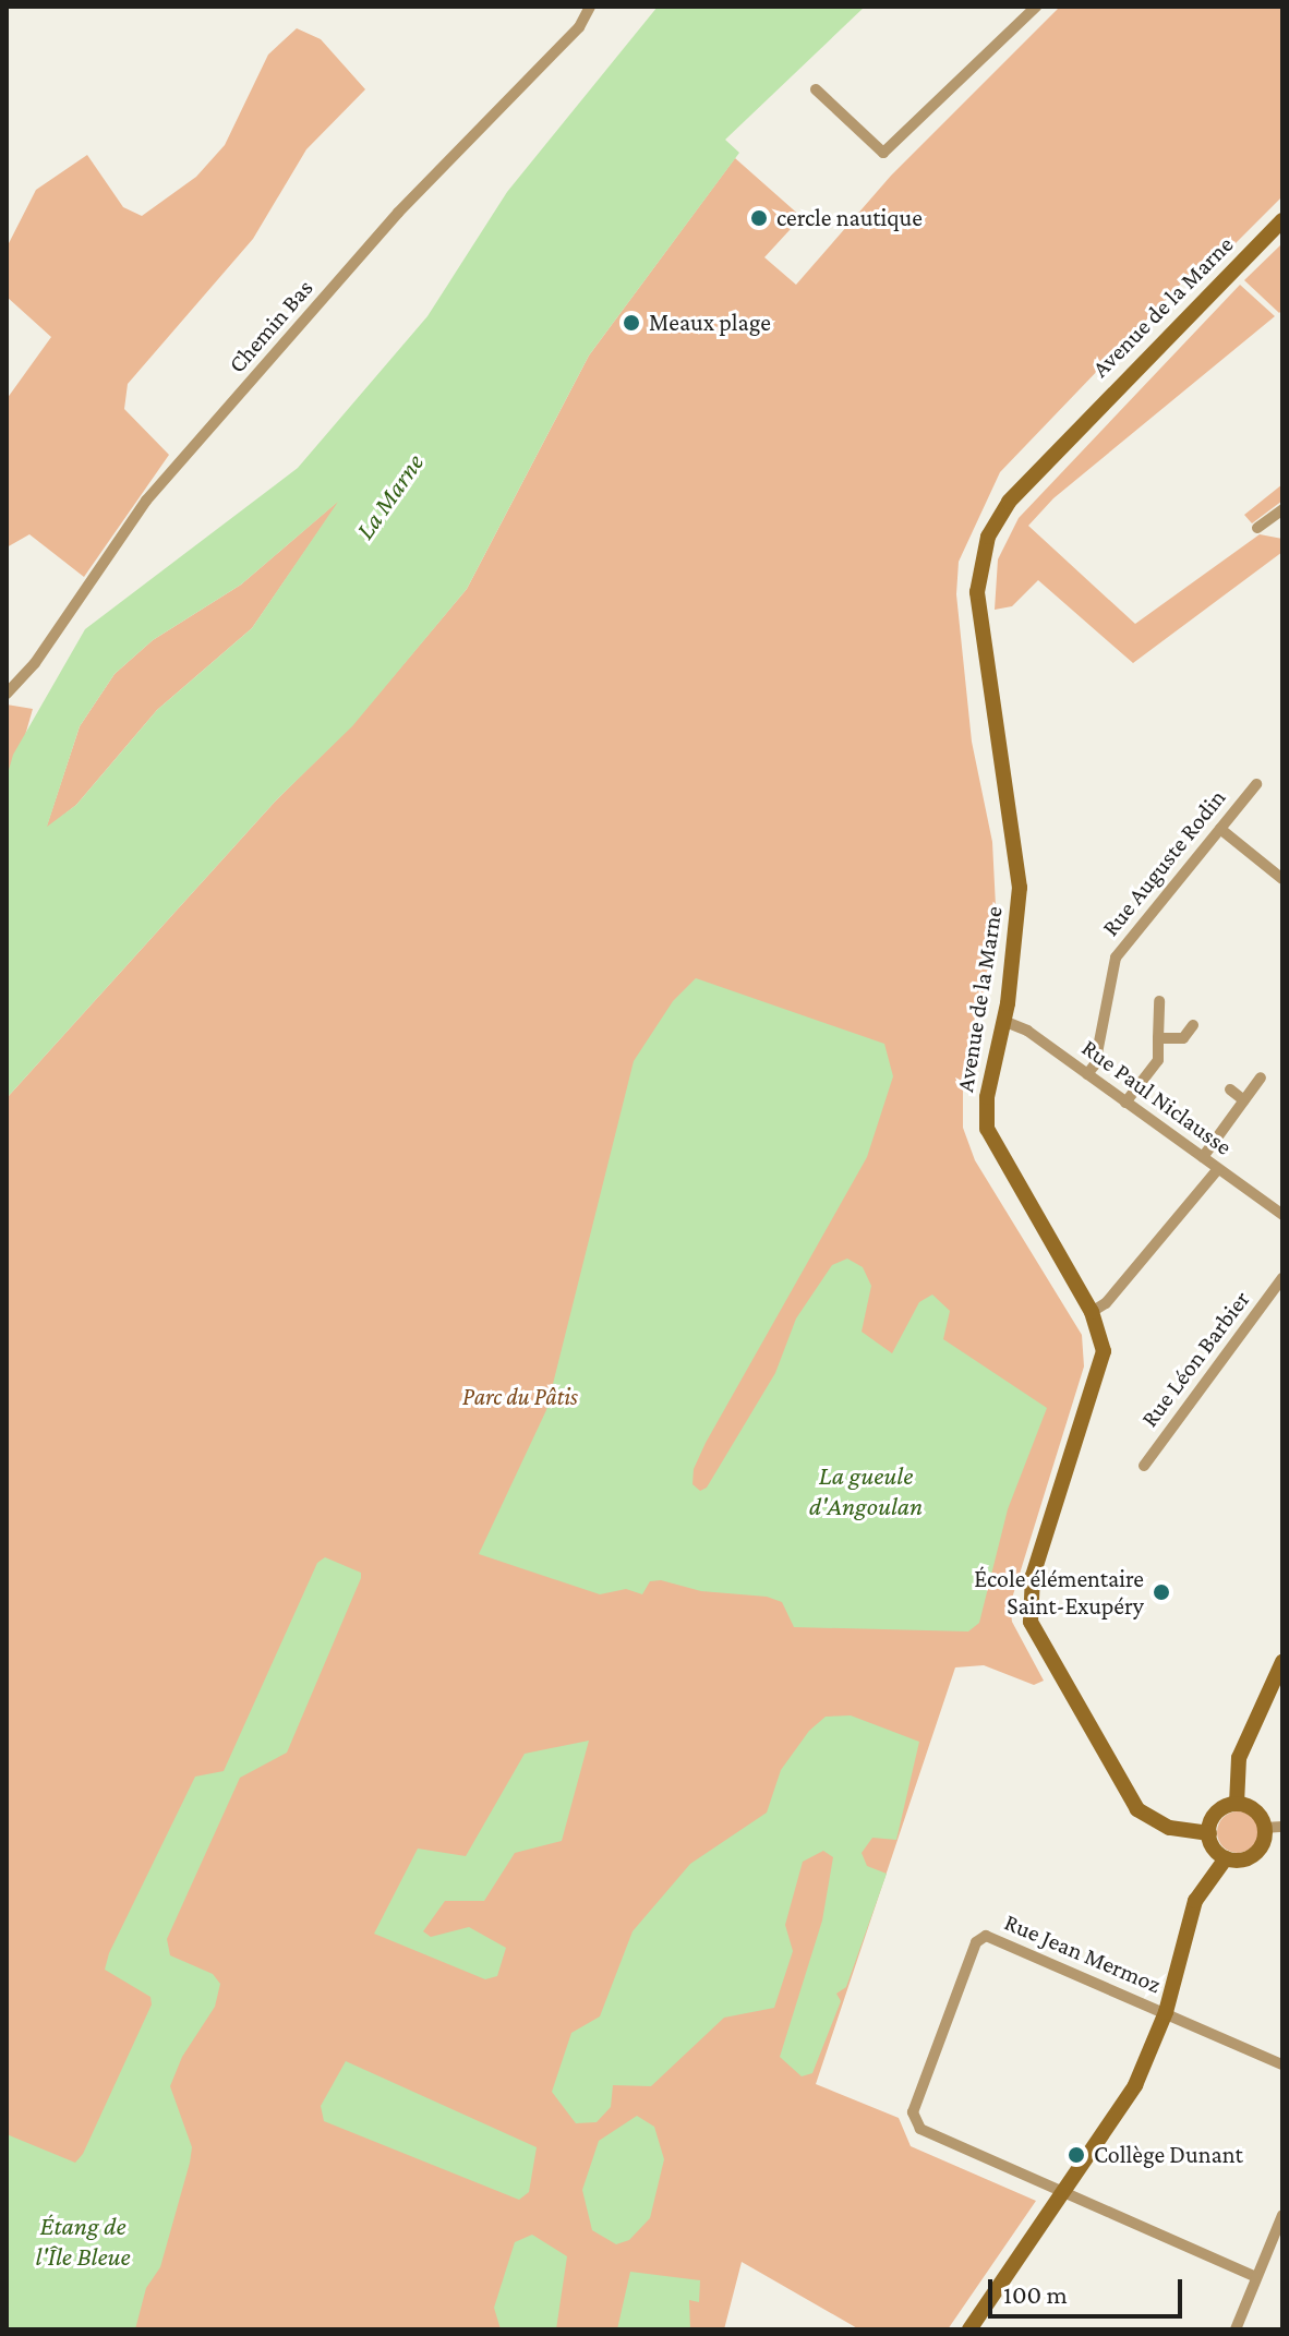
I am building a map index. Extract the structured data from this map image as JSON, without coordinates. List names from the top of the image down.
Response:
{
  "streets": {
    "street": [
      "Avenue de la Marne",
      "Chemin Bas",
      "Rue Auguste Rodin",
      "Rue Paul Niclausse",
      "Rue Léon Barbier",
      "Rue Jean Mermoz"
    ]
  },
  "crossings": [
    ["Avenue de la Marne", "Rue Paul Niclausse"],
    ["Rue Auguste Rodin", "Rue Paul Niclausse"]
  ],
  "water": ["La Marne", "La gueule d'Angoulan", "Étang de l'Île Bleue"],
  "parks": ["Parc du Pâtis"],
  "places": [
    "cercle nautique",
    "Meaux plage",
    "École élémentaire Saint-Exupéry",
    "Collège Dunant"
  ],
  "scale_bar": "100 m"
}
